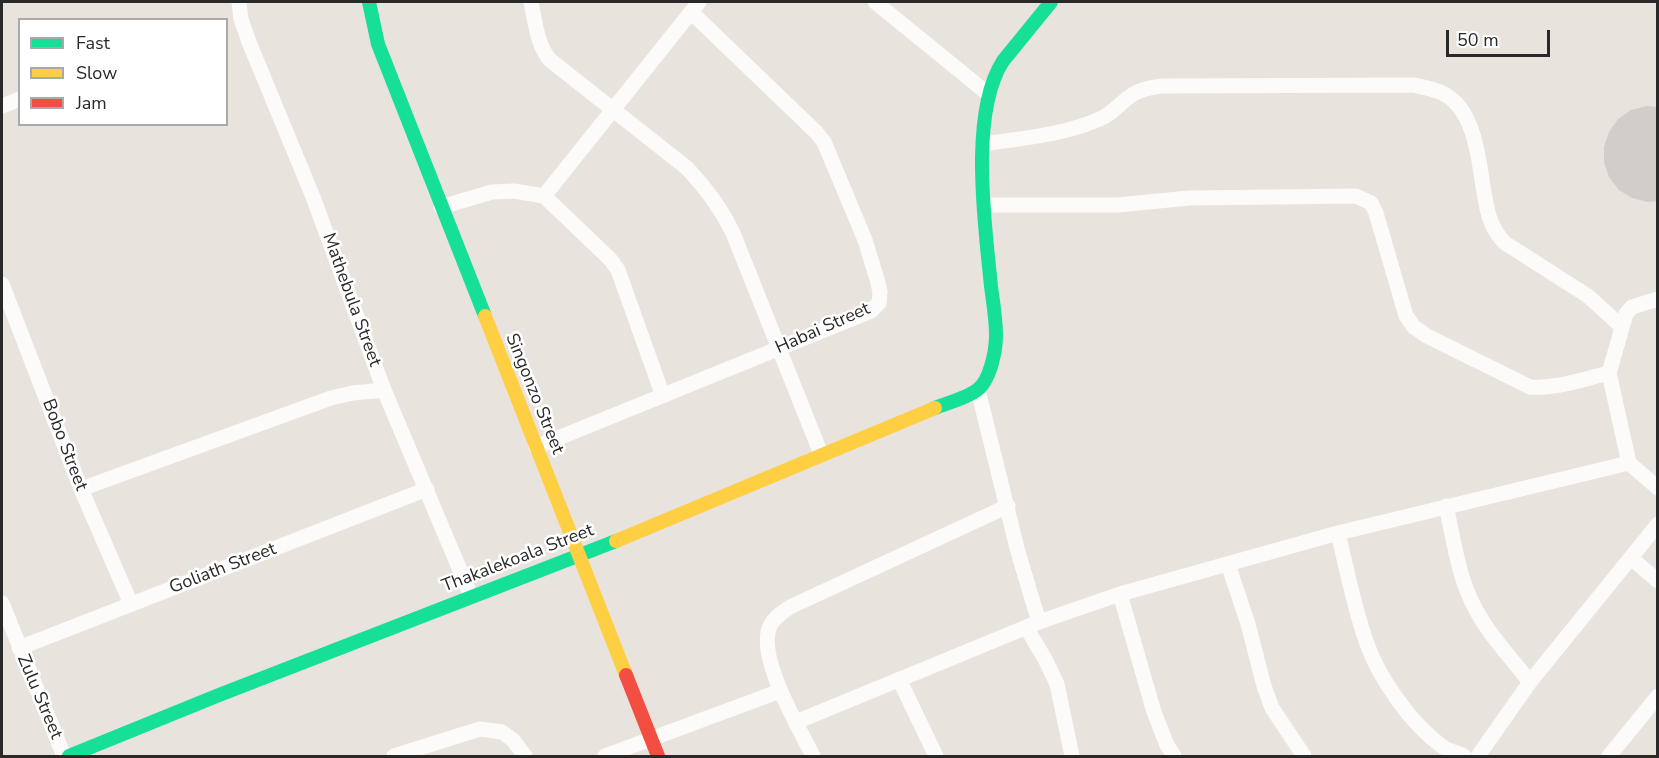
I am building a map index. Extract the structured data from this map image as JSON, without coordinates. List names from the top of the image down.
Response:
{
  "streets": {
    "street": [
      "Mathebula Street",
      "Habai Street",
      "Singonzo Street",
      "Bobo Street",
      "Thakalekoala Street",
      "Goliath Street",
      "Zulu Street"
    ]
  },
  "crossings": [
    ["Mathebula Street", "Thakalekoala Street"],
    ["Mathebula Street", "Goliath Street"],
    ["Habai Street", "Singonzo Street"],
    ["Singonzo Street", "Thakalekoala Street"],
    ["Bobo Street", "Goliath Street"],
    ["Thakalekoala Street", "Zulu Street"],
    ["Goliath Street", "Zulu Street"]
  ],
  "legend": ["Fast", "Slow", "Jam"],
  "scale_bar": "50 m"
}
